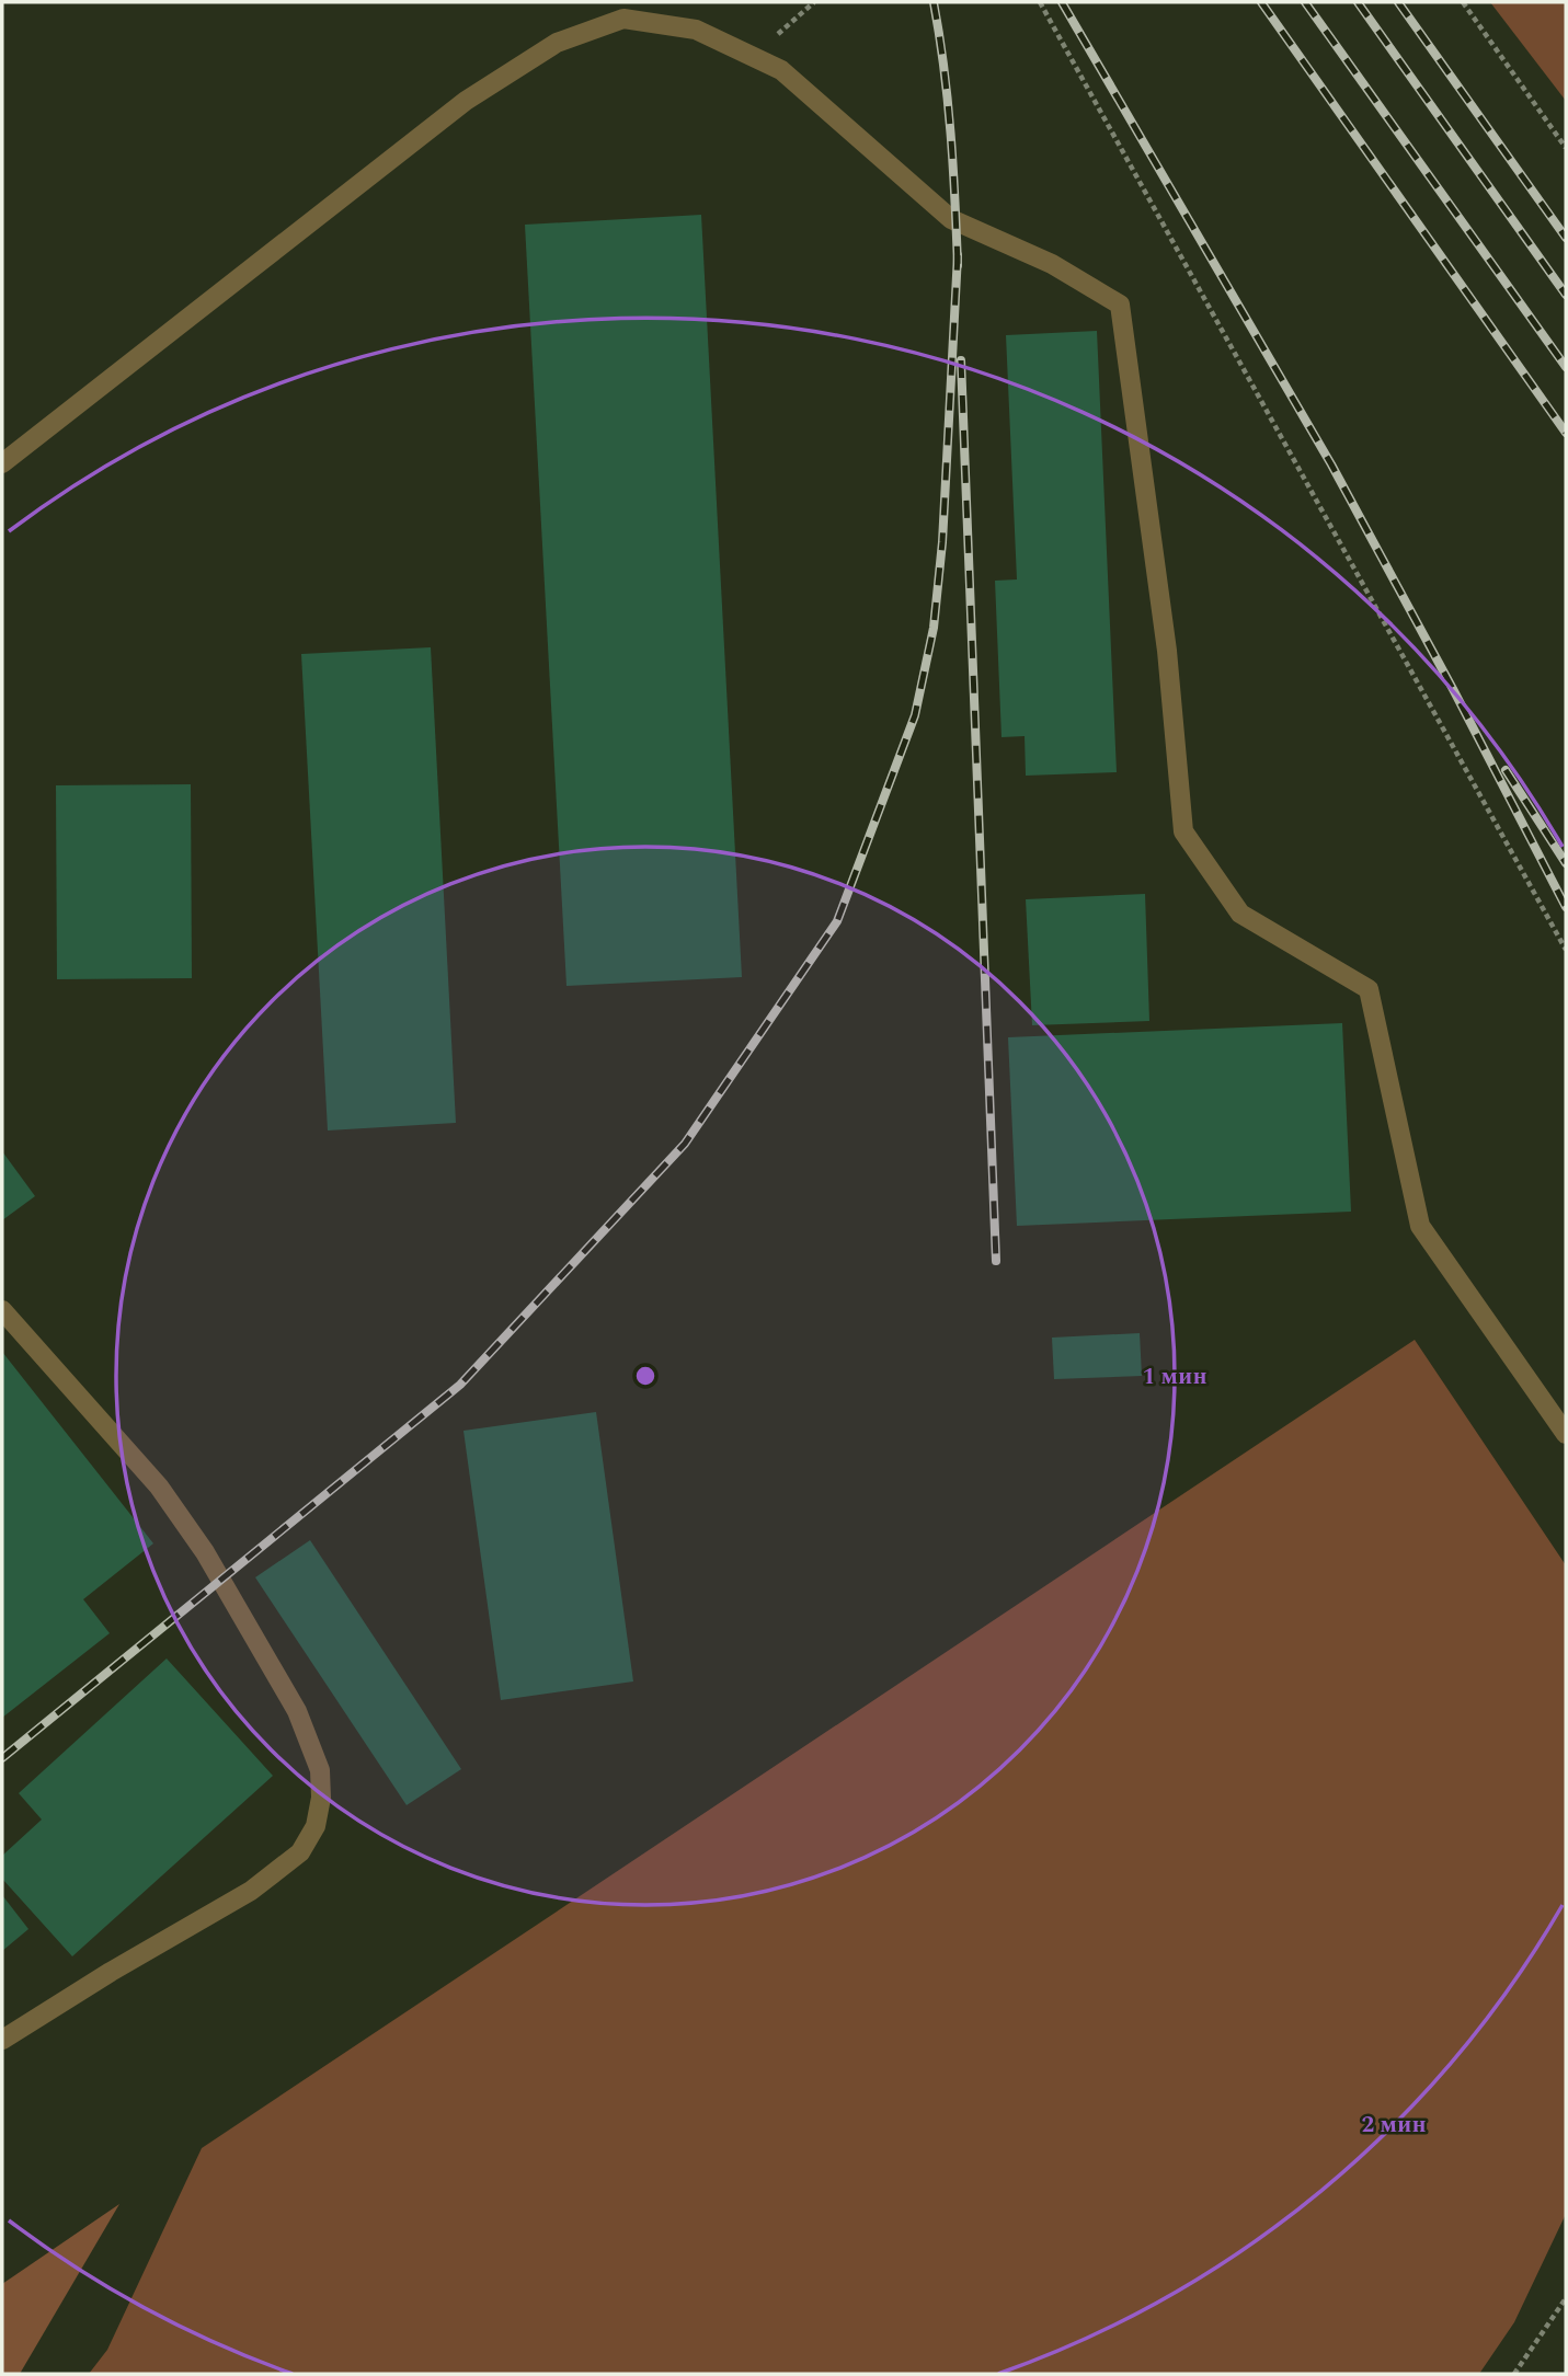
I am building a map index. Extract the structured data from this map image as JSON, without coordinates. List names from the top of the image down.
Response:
{
  "rings": ["1 мин", "2 мин"]
}
